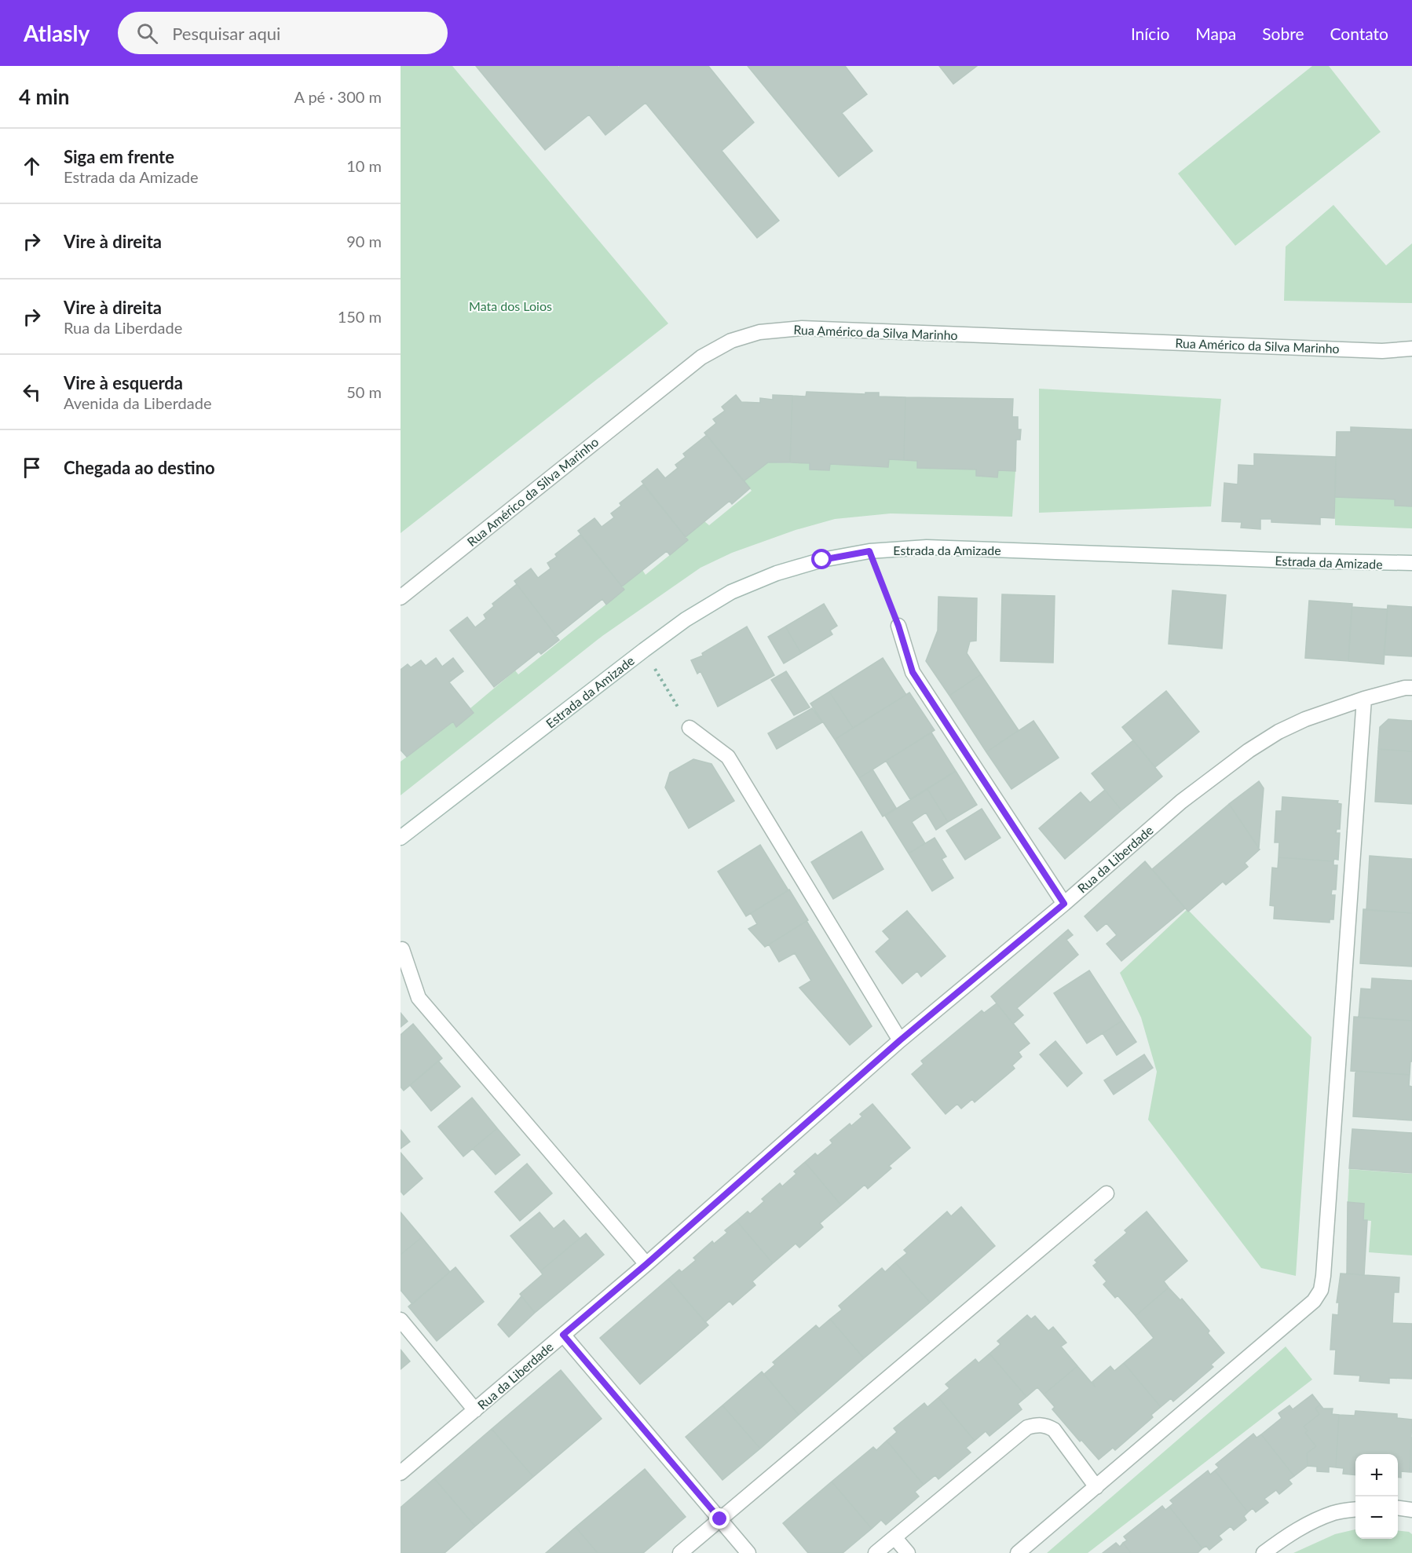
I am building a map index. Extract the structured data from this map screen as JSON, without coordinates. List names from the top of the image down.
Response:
{
  "streets": {
    "street": ["Rua Américo da Silva Marinho", "Estrada da Amizade", "Rua da Liberdade"]
  },
  "parks": ["Mata dos Loios"],
  "page": {
    "header": "Atlasly",
    "search": "Pesquisar aqui",
    "nav": [
      "Início",
      "Mapa",
      "Sobre",
      "Contato"
    ],
    "heading": ["4 min", "A pé · 300 m"],
    "list": [
      ["Siga em frente", "Estrada da Amizade", "10 m"],
      ["Vire à direita", "90 m"],
      ["Vire à direita", "Rua da Liberdade", "150 m"],
      ["Vire à esquerda", "Avenida da Liberdade", "50 m"],
      "Chegada ao destino"
    ],
    "map_buttons": ["+", "−"]
  }
}
